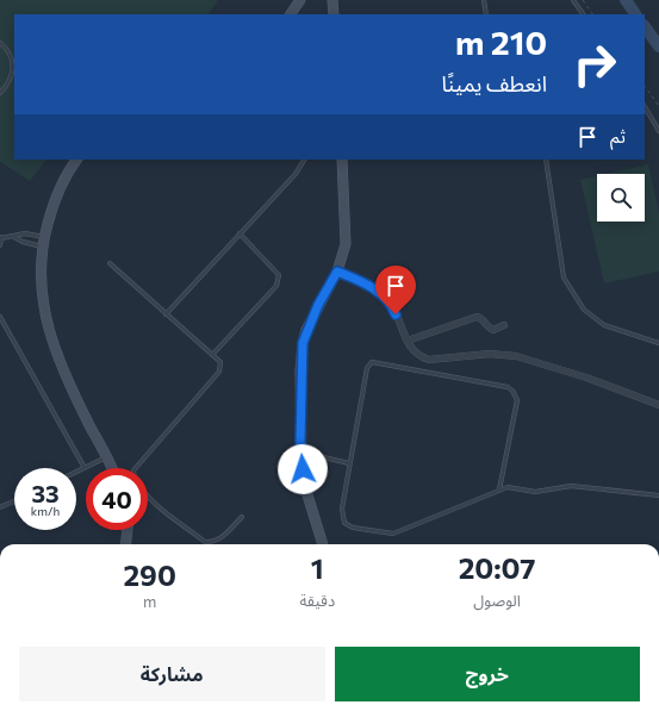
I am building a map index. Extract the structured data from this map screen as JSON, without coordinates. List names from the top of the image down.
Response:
{
  "page": {
    "turn": ["210 m", "انعطف يمينًا"],
    "then": "ثم",
    "speed": "33 km/h",
    "limit": "40",
    "eta": [
      "20:07",
      "الوصول",
      "1",
      "دقيقة",
      "290",
      "m"
    ],
    "buttons": ["خروج", "مشاركة"]
  }
}
